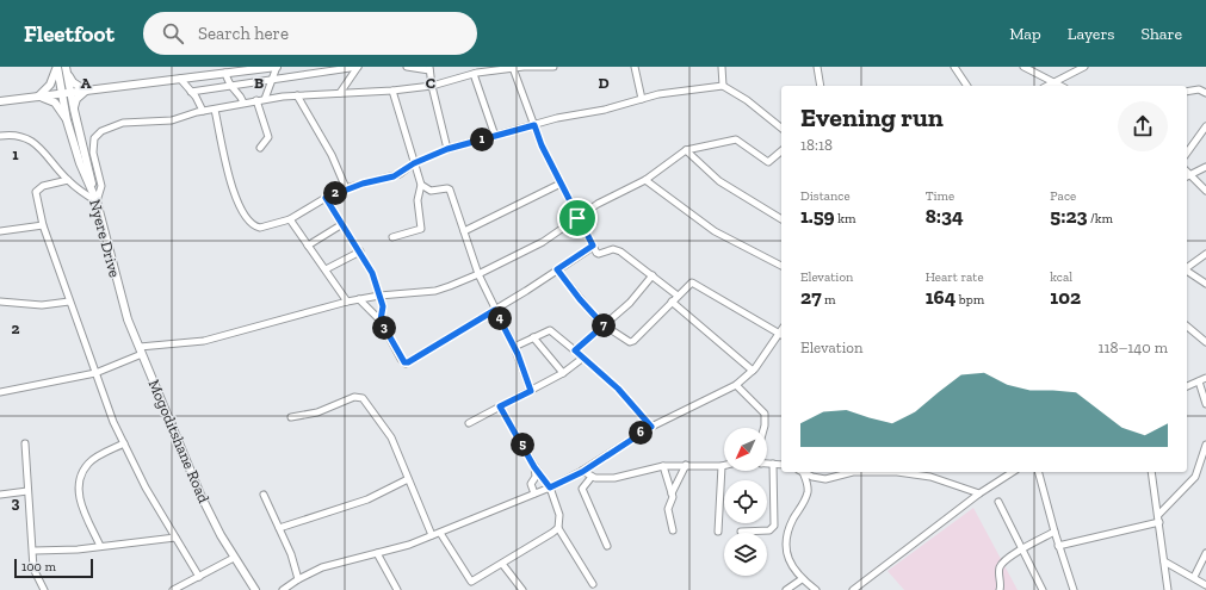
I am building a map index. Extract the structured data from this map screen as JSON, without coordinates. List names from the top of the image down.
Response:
{
  "streets": {
    "main road": ["Nyere Drive", "Mogoditshane Road"]
  },
  "crossings": [
    ["Nyere Drive", "Mogoditshane Road"]
  ],
  "scale_bar": "100 m",
  "north": "bottom left",
  "page": {
    "header": "Fleetfoot",
    "search": "Search here",
    "nav": ["Map", "Layers", "Share"],
    "heading": ["Evening run", "18:18"],
    "pins": [
      "1",
      "2",
      "4",
      "7",
      "3",
      "6",
      "5"
    ],
    "stats": [
      ["Distance", "1.59 km"],
      ["Time", "8:34"],
      ["Pace", "5:23 /km"],
      ["Elevation", "27 m"],
      ["Heart rate", "164 bpm"],
      ["kcal", "102"]
    ],
    "chart": ["Elevation", "118–140 m"],
    "scale": "100 m"
  },
  "grid": {
    "columns": [
      "A",
      "B",
      "C",
      "D"
    ],
    "rows": ["1", "2", "3"]
  }
}
